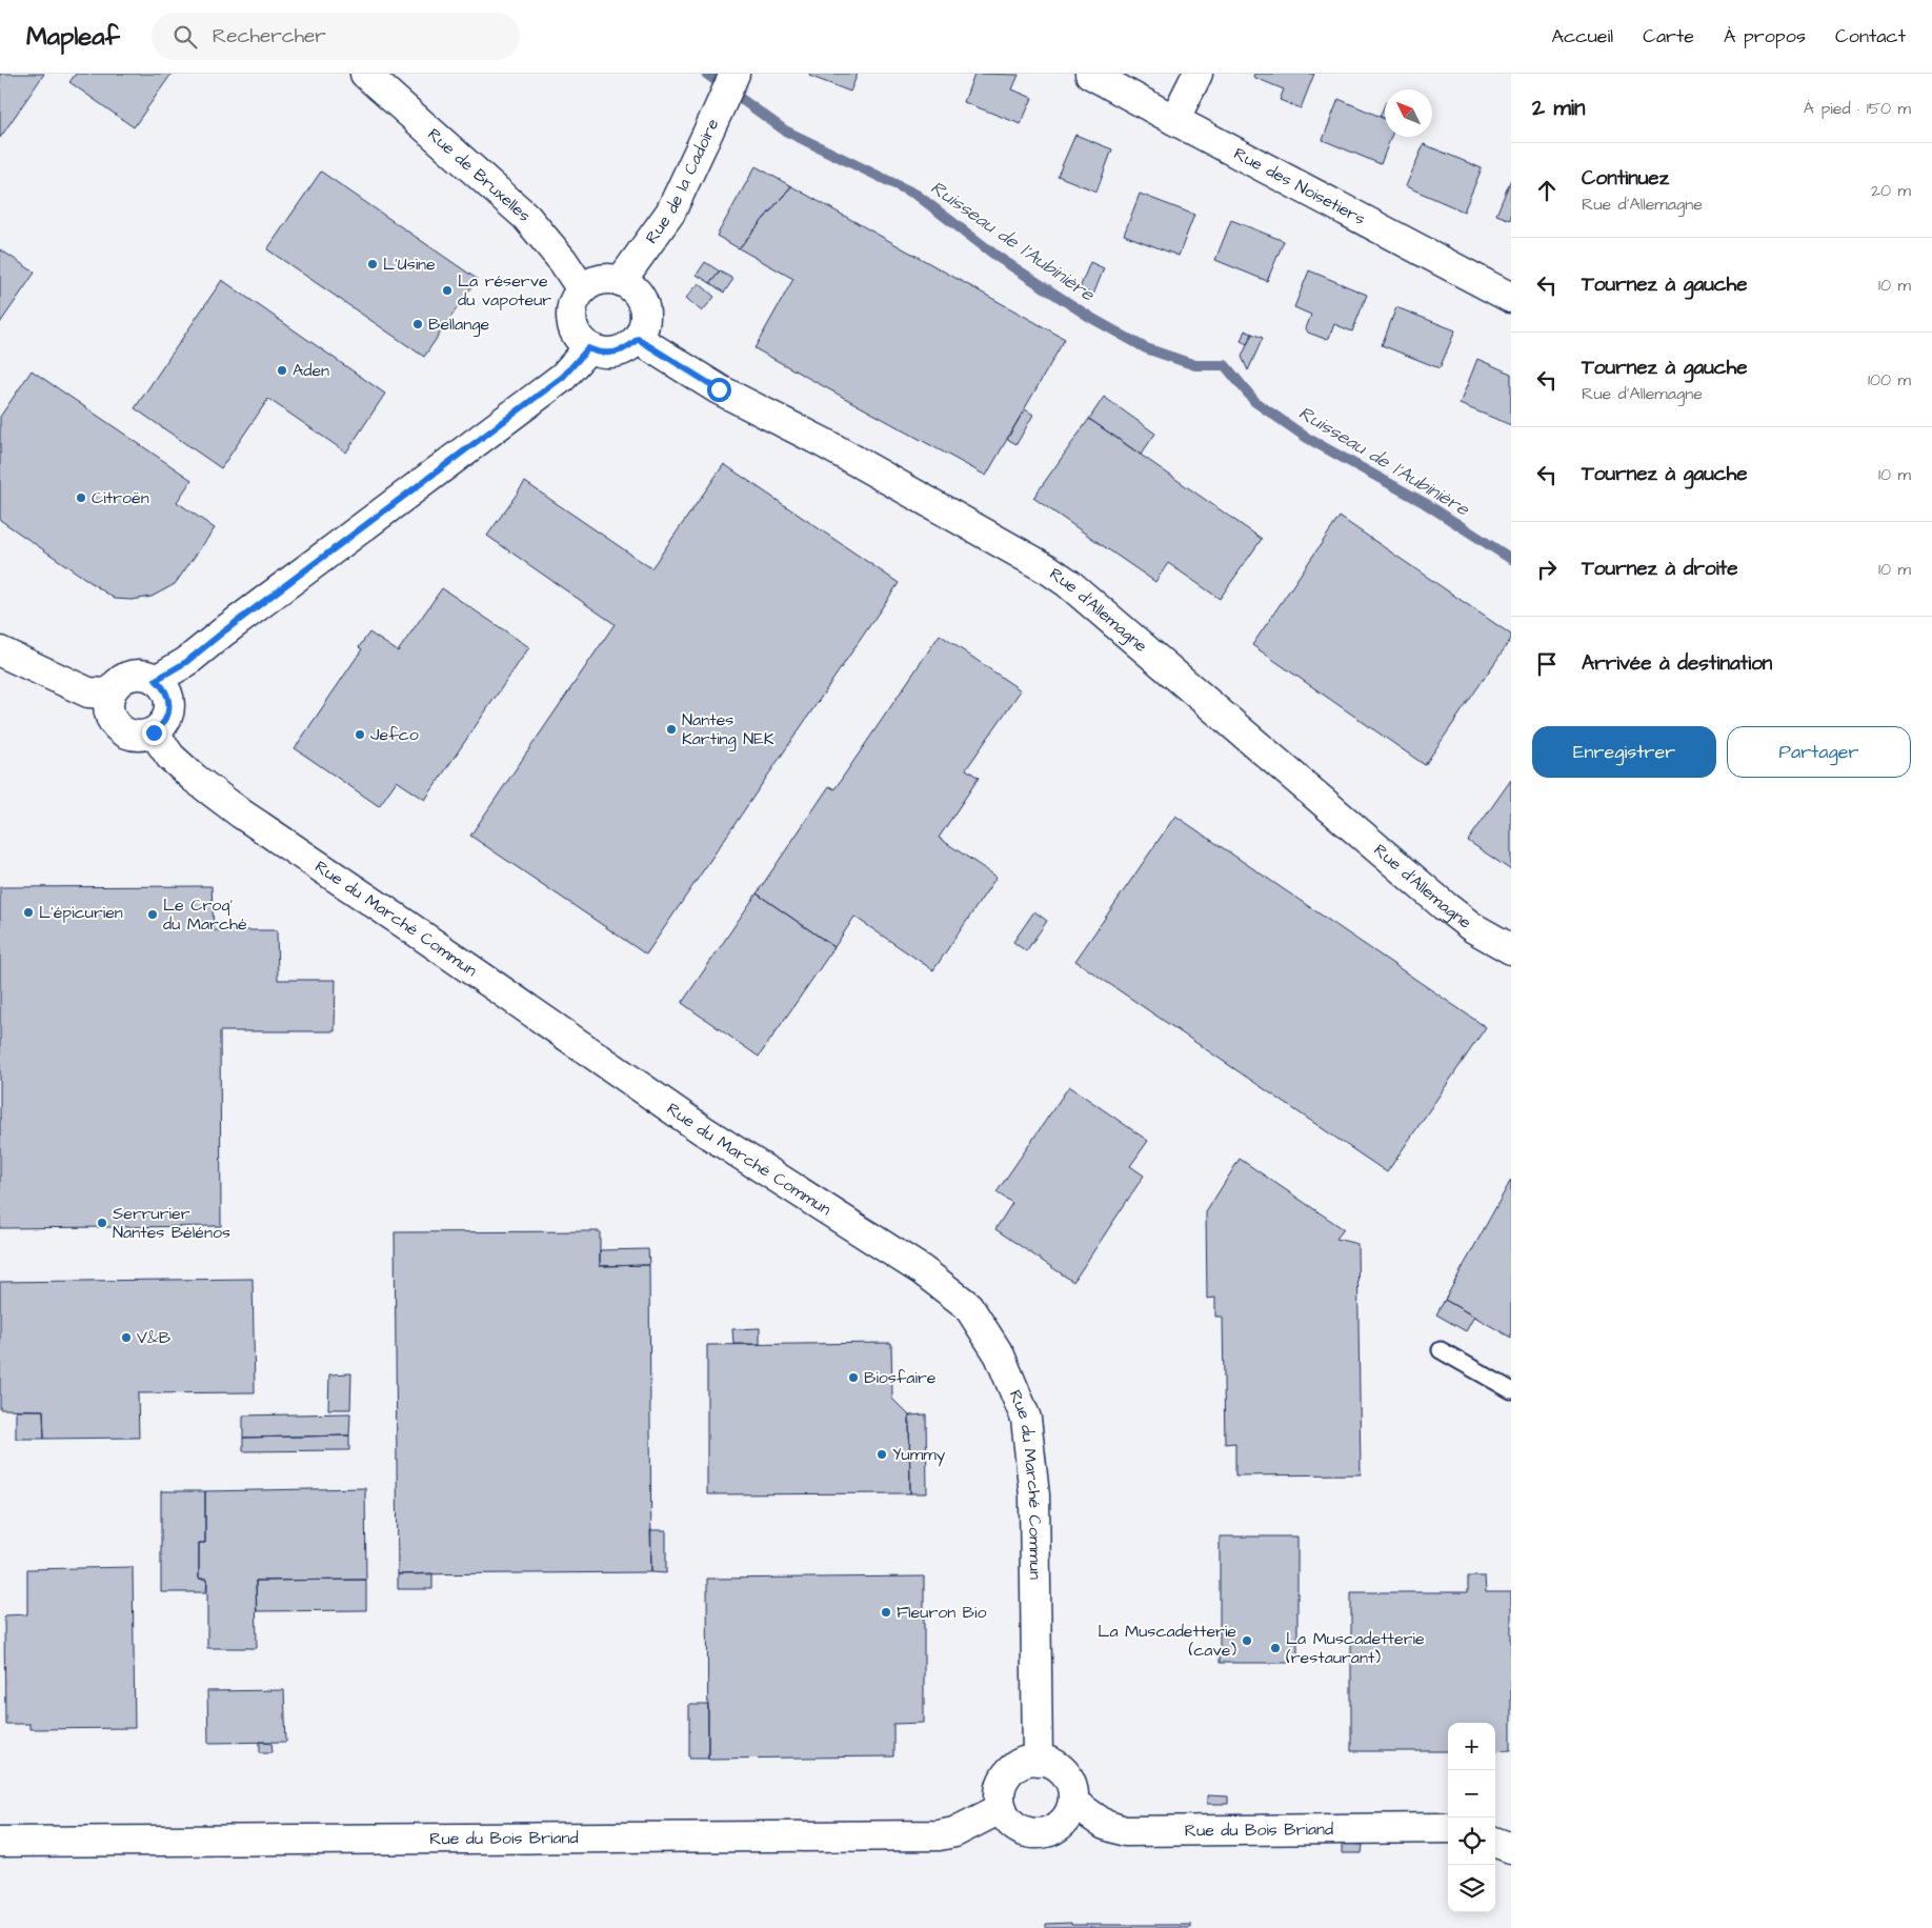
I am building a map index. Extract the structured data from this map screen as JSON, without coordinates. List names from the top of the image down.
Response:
{
  "streets": {
    "street": [
      "Rue de Bruxelles",
      "Rue de la Cadoire",
      "Rue des Noisetiers",
      "Rue d'Allemagne",
      "Rue du Marché Commun",
      "Rue du Bois Briand"
    ]
  },
  "crossings": [
    ["Rue de Bruxelles", "Rue de la Cadoire"],
    ["Rue de Bruxelles", "Rue d'Allemagne"],
    ["Rue de la Cadoire", "Rue d'Allemagne"],
    ["Rue du Marché Commun", "Rue du Bois Briand"]
  ],
  "water": ["Ruisseau de l'Aubinière"],
  "places": [
    "L'Usine",
    "La réserve du vapoteur",
    "Bellange",
    "Aden",
    "Citroën",
    "Nantes Karting NEK",
    "Jefco",
    "L'épicurien",
    "Le Croq' du Marché",
    "Serrurier Nantes Bélénos",
    "V&B",
    "Biosfaire",
    "Yummy",
    "Fleuron Bio",
    "La Muscadetterie (cave)",
    "La Muscadetterie (restaurant)"
  ],
  "north": "top left",
  "page": {
    "header": "Mapleaf",
    "search": "Rechercher",
    "nav": [
      "Accueil",
      "Carte",
      "À propos",
      "Contact"
    ],
    "heading": ["2 min", "À pied · 150 m"],
    "list": [
      ["Continuez", "Rue d'Allemagne", "20 m"],
      ["Tournez à gauche", "10 m"],
      ["Tournez à gauche", "Rue d'Allemagne", "100 m"],
      ["Tournez à gauche", "10 m"],
      ["Tournez à droite", "10 m"],
      "Arrivée à destination"
    ],
    "buttons": ["Enregistrer", "Partager"],
    "map_buttons": ["+", "−"]
  }
}
